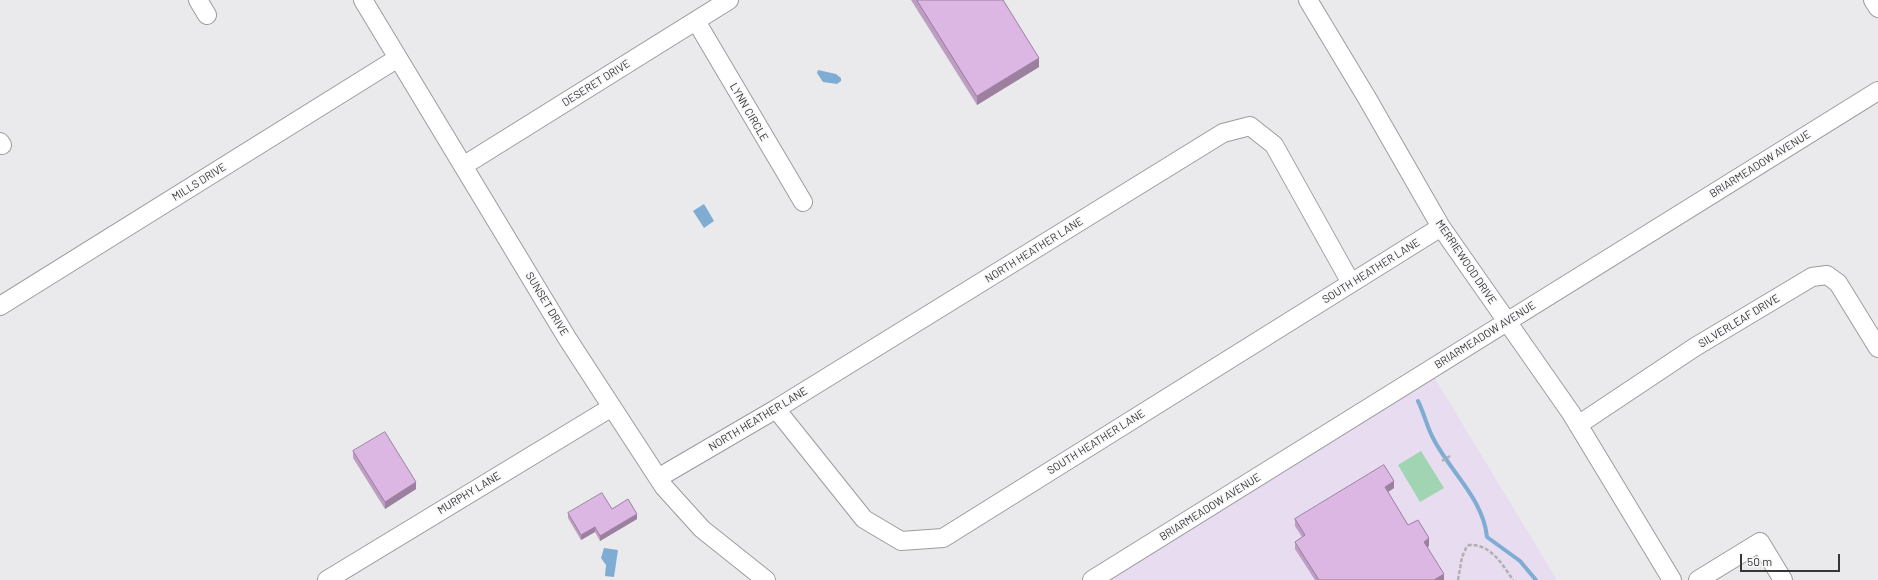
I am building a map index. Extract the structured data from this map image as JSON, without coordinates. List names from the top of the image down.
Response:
{
  "streets": {
    "street": [
      "DESERET DRIVE",
      "LYNN CIRCLE",
      "BRIARMEADOW AVENUE",
      "MILLS DRIVE",
      "NORTH HEATHER LANE",
      "MERRIEWOOD DRIVE",
      "SOUTH HEATHER LANE",
      "SUNSET DRIVE",
      "SILVERLEAF DRIVE",
      "MURPHY LANE"
    ]
  },
  "crossings": [
    ["DESERET DRIVE", "LYNN CIRCLE"],
    ["DESERET DRIVE", "SUNSET DRIVE"],
    ["BRIARMEADOW AVENUE", "MERRIEWOOD DRIVE"],
    ["MILLS DRIVE", "SUNSET DRIVE"],
    ["NORTH HEATHER LANE", "SOUTH HEATHER LANE"],
    ["NORTH HEATHER LANE", "SUNSET DRIVE"],
    ["MERRIEWOOD DRIVE", "SOUTH HEATHER LANE"],
    ["MERRIEWOOD DRIVE", "SILVERLEAF DRIVE"],
    ["SUNSET DRIVE", "MURPHY LANE"]
  ],
  "scale_bar": "50 m"
}
